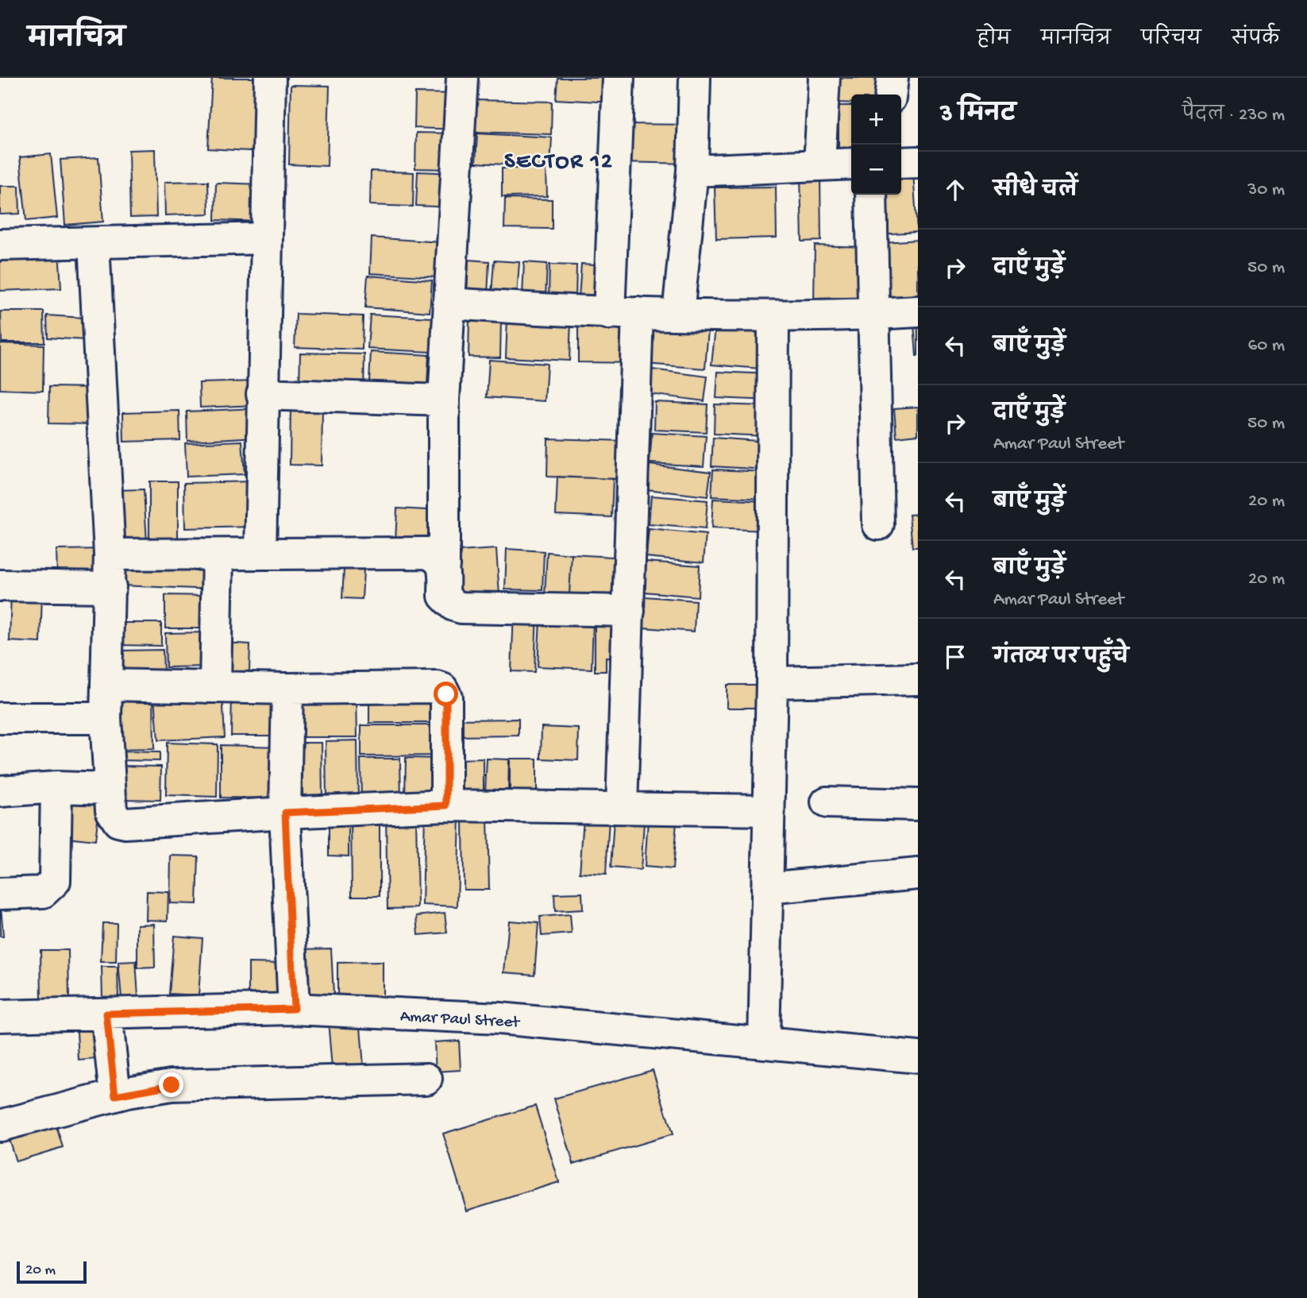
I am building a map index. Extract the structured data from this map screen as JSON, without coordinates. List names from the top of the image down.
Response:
{
  "streets": {
    "street": ["Amar Paul Street"]
  },
  "districts": ["SECTOR 12"],
  "scale_bar": "20 m",
  "page": {
    "header": "मानचित्र",
    "nav": [
      "होम",
      "मानचित्र",
      "परिचय",
      "संपर्क"
    ],
    "heading": ["3 मिनट", "पैदल · 230 m"],
    "map_buttons": ["+", "−"],
    "list": [
      ["सीधे चलें", "30 m"],
      ["दाएँ मुड़ें", "50 m"],
      ["बाएँ मुड़ें", "60 m"],
      ["दाएँ मुड़ें", "Amar Paul Street", "50 m"],
      ["बाएँ मुड़ें", "20 m"],
      ["बाएँ मुड़ें", "Amar Paul Street", "20 m"],
      "गंतव्य पर पहुँचे"
    ],
    "scale": "20 m"
  }
}
